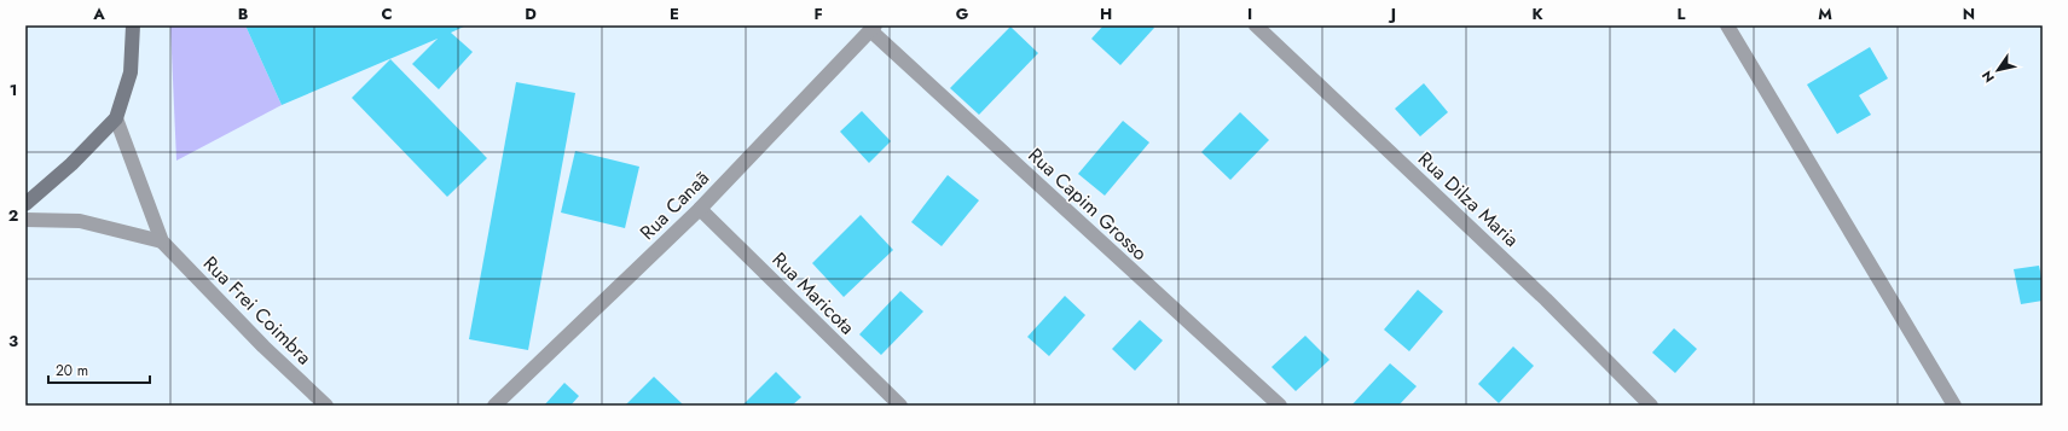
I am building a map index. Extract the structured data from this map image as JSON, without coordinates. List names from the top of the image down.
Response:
{
  "streets": {
    "street": [
      "Rua Dilza Maria",
      "Rua Capim Grosso",
      "Rua Canaã",
      "Rua Maricota",
      "Rua Frei Coimbra"
    ]
  },
  "crossings": [
    ["Rua Capim Grosso", "Rua Canaã"],
    ["Rua Canaã", "Rua Maricota"]
  ],
  "scale_bar": "20 m",
  "north": "bottom left",
  "grid": {
    "columns": [
      "A",
      "B",
      "C",
      "D",
      "E",
      "F",
      "G",
      "H",
      "I",
      "J",
      "K",
      "L",
      "M",
      "N"
    ],
    "rows": ["1", "2", "3"]
  }
}
